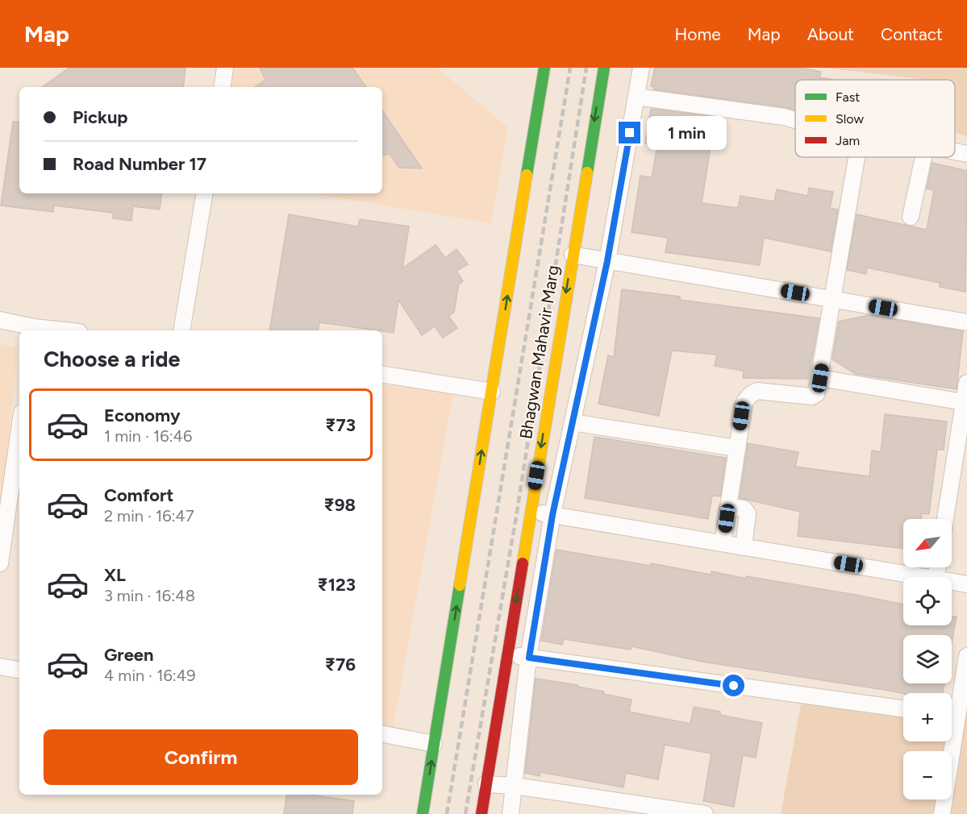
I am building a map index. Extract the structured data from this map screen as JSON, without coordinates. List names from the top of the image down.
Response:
{
  "streets": {
    "main road": ["Bhagwan Mahavir Marg"]
  },
  "legend": ["Fast", "Slow", "Jam"],
  "north": "bottom left",
  "page": {
    "header": "Map",
    "nav": [
      "Home",
      "Map",
      "About",
      "Contact"
    ],
    "banner": ["Pickup", "Road Number 17"],
    "bubble": "1 min",
    "heading": "Choose a ride",
    "list": [
      {
        "name": "Economy",
        "note": "1 min · 16:46",
        "value": "₹73"
      },
      {
        "name": "Comfort",
        "note": "2 min · 16:47",
        "value": "₹98"
      },
      {
        "name": "XL",
        "note": "3 min · 16:48",
        "value": "₹123"
      },
      {
        "name": "Green",
        "note": "4 min · 16:49",
        "value": "₹76"
      }
    ],
    "map_buttons": ["+", "−"],
    "buttons": "Confirm"
  }
}
